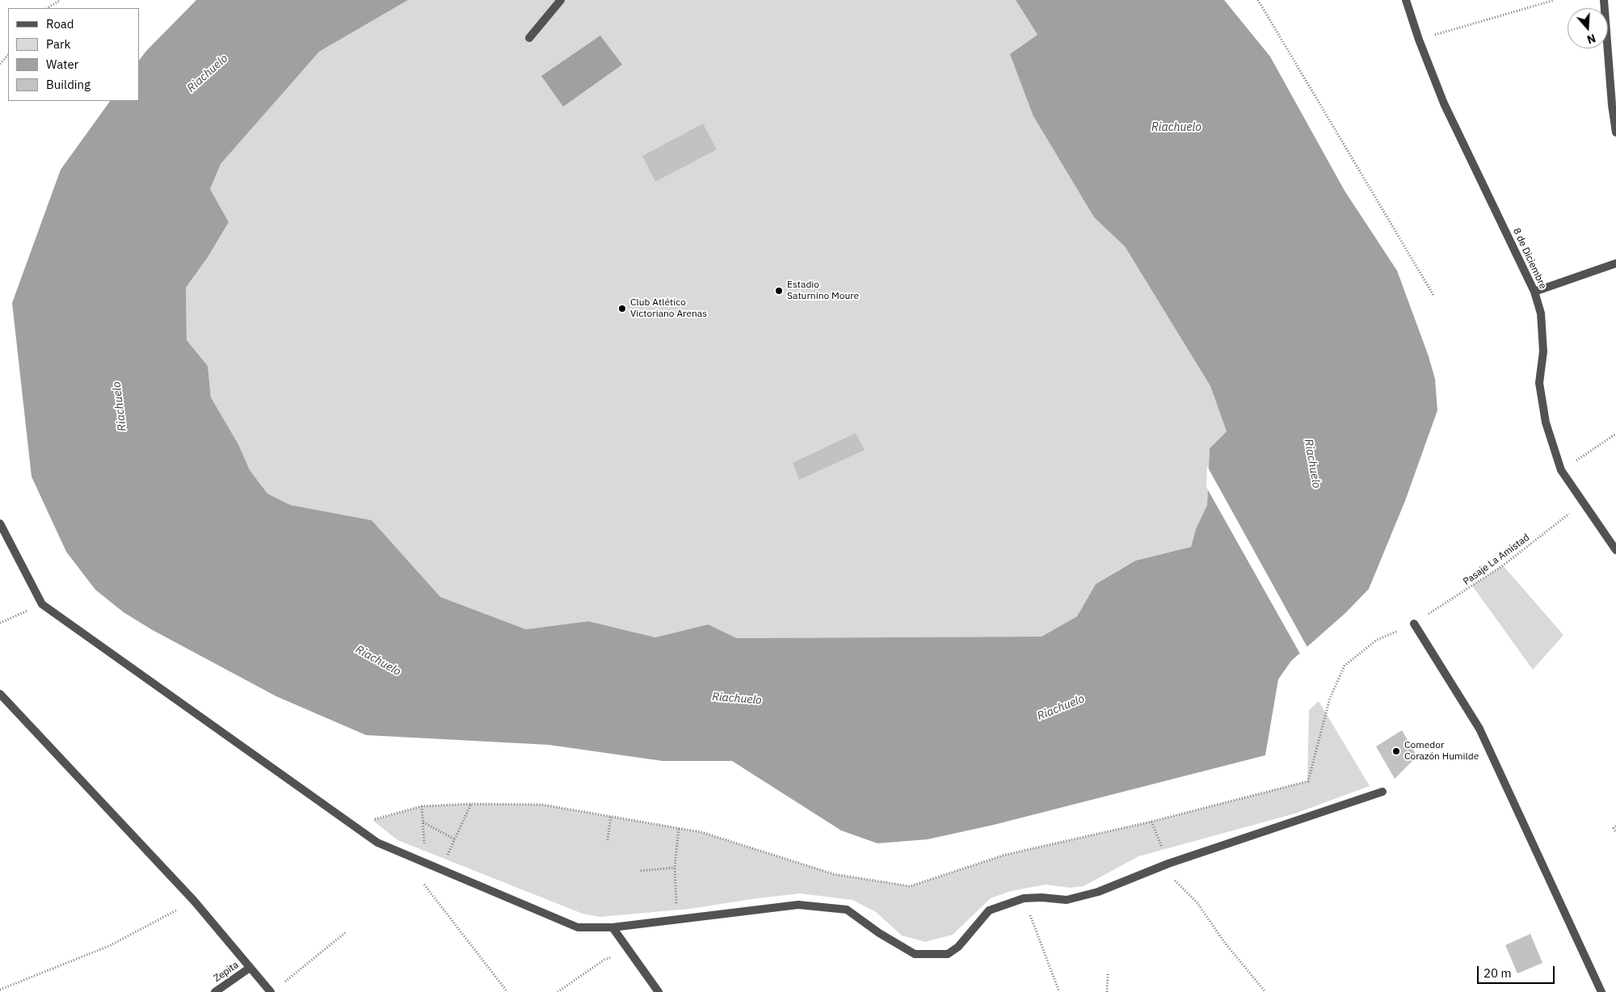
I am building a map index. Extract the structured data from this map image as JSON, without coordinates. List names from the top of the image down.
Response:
{
  "streets": {
    "street": ["8 de Diciembre", "Zepita"],
    "path": ["Pasaje La Amistad"]
  },
  "crossings": [
    ["8 de Diciembre", "Pasaje La Amistad"]
  ],
  "water": ["Riachuelo"],
  "places": ["Estadio Saturnino Moure", "Club Atlético Victoriano Arenas", "Comedor Corazón Humilde"],
  "legend": [
    "Road",
    "Park",
    "Water",
    "Building"
  ],
  "scale_bar": "20 m",
  "north": "bottom"
}
